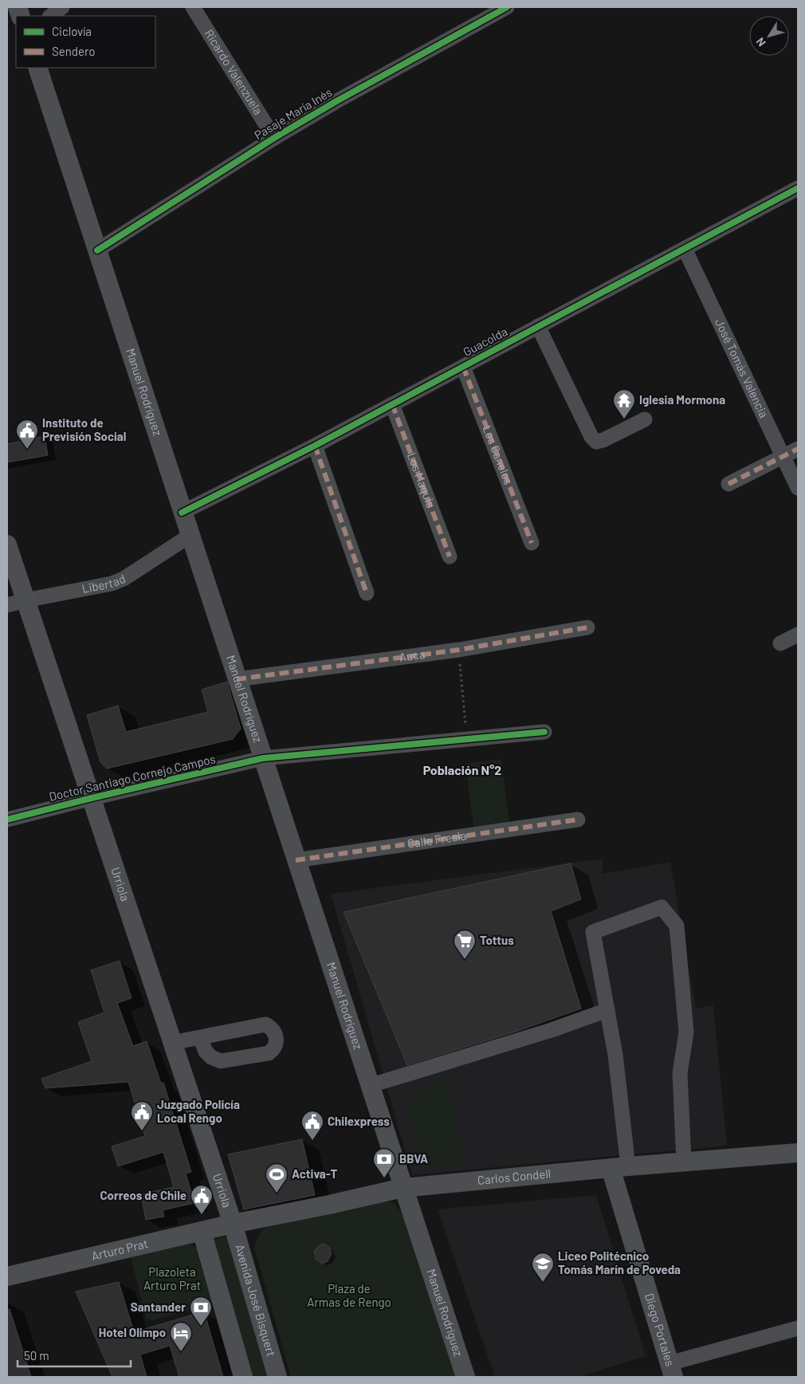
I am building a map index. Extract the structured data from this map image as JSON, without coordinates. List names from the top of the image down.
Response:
{
  "streets": {
    "main road": [
      "Manuel Rodríguez",
      "Urriola",
      "Carlos Condell",
      "Arturo Prat",
      "Avenida José Bisquert",
      "Diego Portales"
    ],
    "street": [
      "Ricardo Valenzuela",
      "Pasaje María Inés",
      "Guacolda",
      "José Tomás Valencia",
      "Los Canelos",
      "Los Maquis",
      "Libertad",
      "Auca",
      "Doctor Santiago Cornejo Campos",
      "Calle Fresia"
    ]
  },
  "crossings": [
    ["Ricardo Valenzuela", "Pasaje María Inés"],
    ["Pasaje María Inés", "Manuel Rodríguez"],
    ["Guacolda", "José Tomás Valencia"],
    ["Guacolda", "Manuel Rodríguez"],
    ["Guacolda", "Los Canelos"],
    ["Guacolda", "Los Maquis"],
    ["Manuel Rodríguez", "Libertad"],
    ["Manuel Rodríguez", "Auca"],
    ["Manuel Rodríguez", "Doctor Santiago Cornejo Campos"],
    ["Manuel Rodríguez", "Calle Fresia"],
    ["Manuel Rodríguez", "Carlos Condell"],
    ["Libertad", "Urriola"],
    ["Doctor Santiago Cornejo Campos", "Urriola"],
    ["Urriola", "Carlos Condell"],
    ["Urriola", "Arturo Prat"],
    ["Urriola", "Avenida José Bisquert"],
    ["Carlos Condell", "Arturo Prat"],
    ["Carlos Condell", "Avenida José Bisquert"],
    ["Carlos Condell", "Diego Portales"],
    ["Arturo Prat", "Avenida José Bisquert"]
  ],
  "districts": ["Población N°2"],
  "parks": ["Plazoleta Arturo Prat", "Plaza de Armas de Rengo"],
  "places": {
    "temple": ["Iglesia Mormona"],
    "public building": [
      "Instituto de Previsión Social",
      "Juzgado Policía Local Rengo",
      "Chilexpress",
      "Correos de Chile"
    ],
    "supermarket": ["Tottus"],
    "bank": ["BBVA", "Santander"],
    "sports": ["Activa-T"],
    "school or university": ["Liceo Politécnico Tomás Marín de Poveda"],
    "hotel": ["Hotel Olimpo"]
  },
  "legend": ["Ciclovía", "Sendero"],
  "scale_bar": "50 m",
  "north": "bottom left"
}
